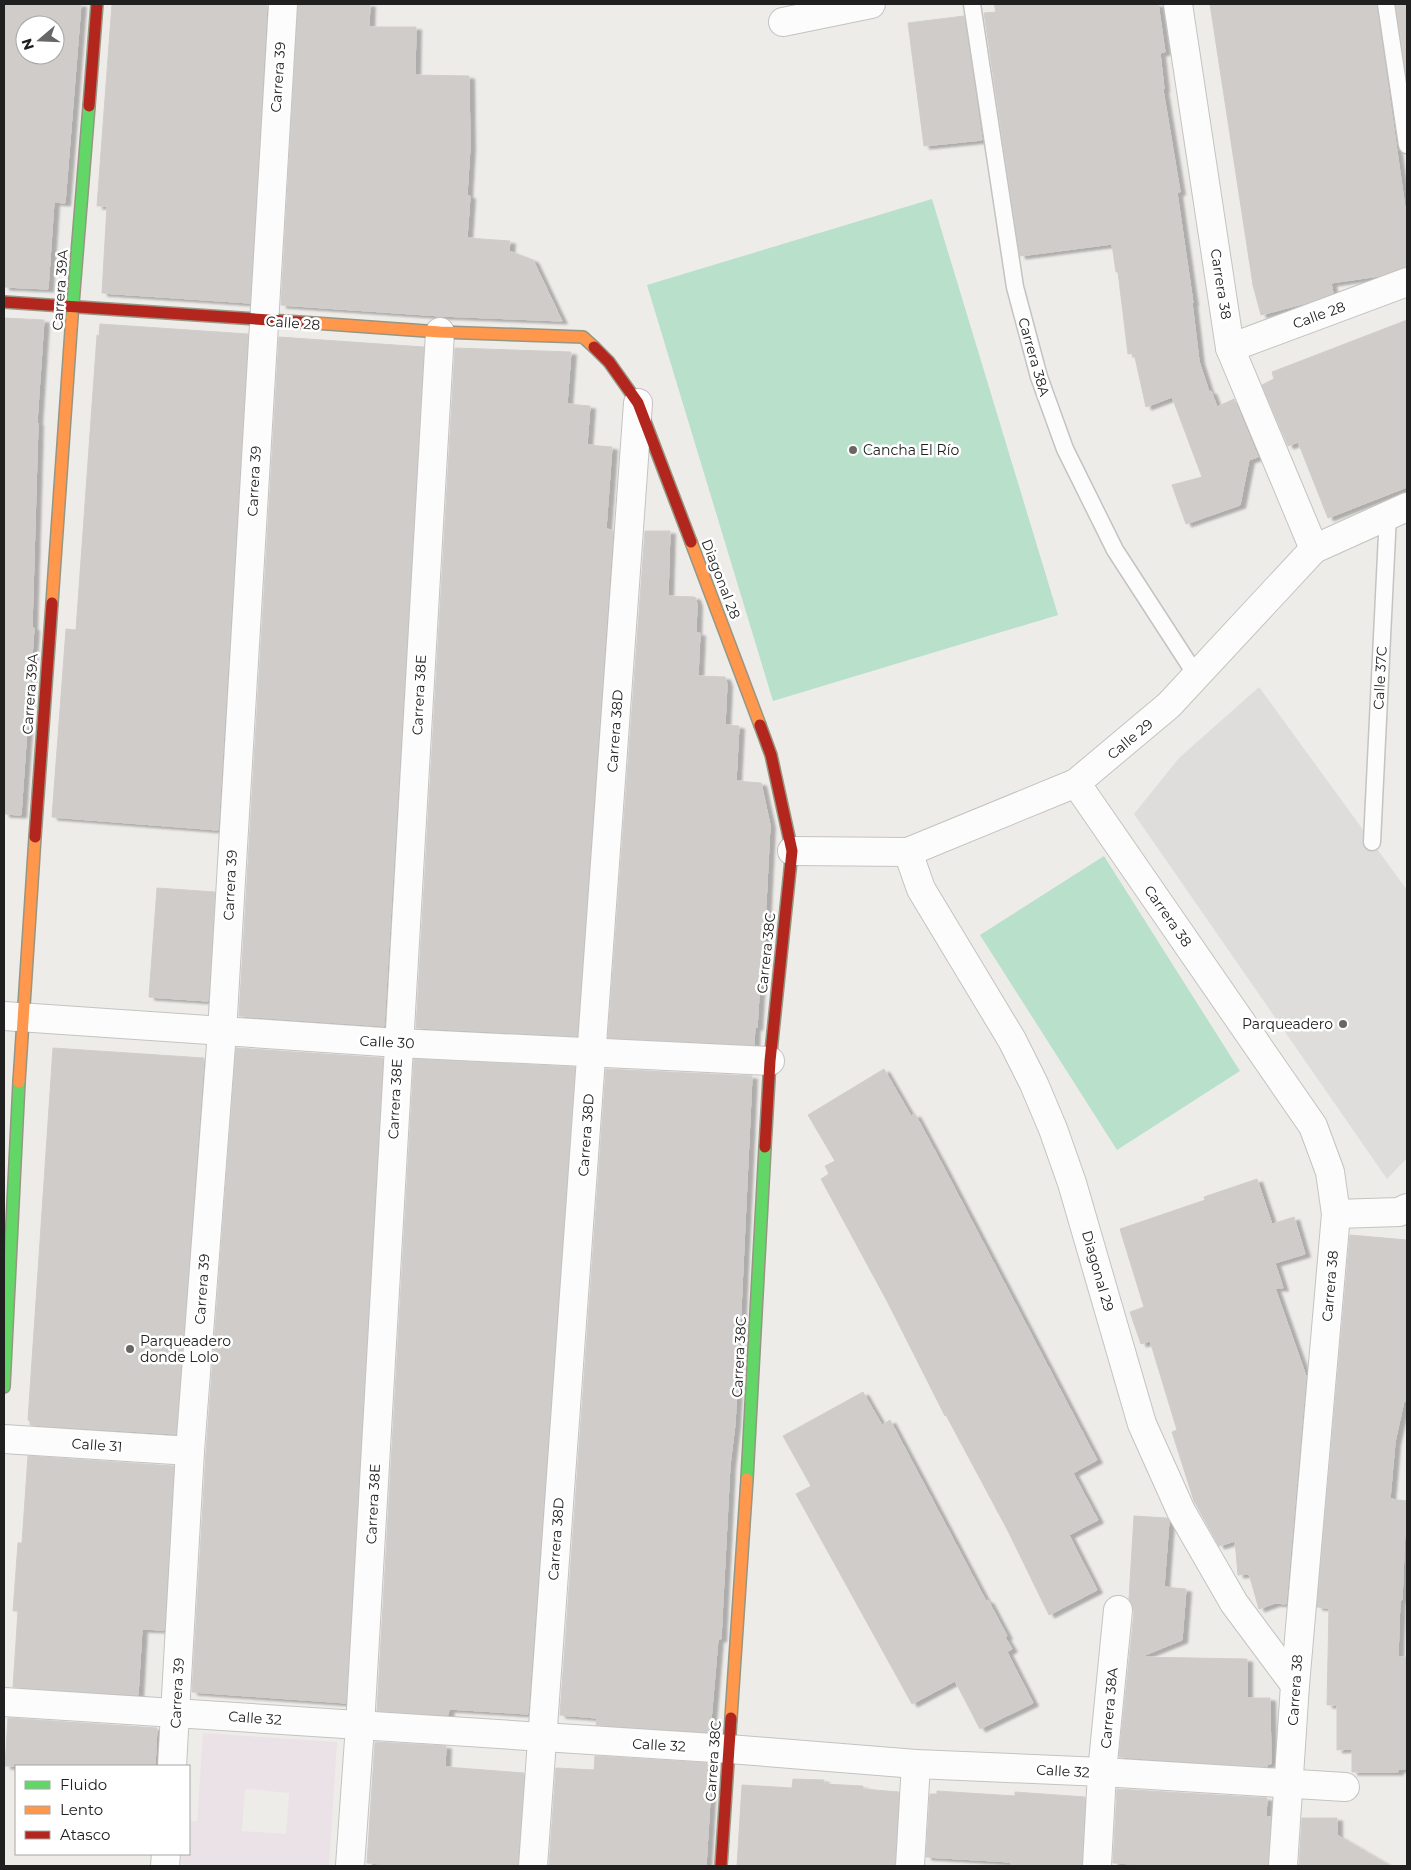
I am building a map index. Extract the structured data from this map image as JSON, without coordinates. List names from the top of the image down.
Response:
{
  "streets": {
    "street": [
      "Carrera 39",
      "Carrera 38",
      "Carrera 39A",
      "Calle 28",
      "Carrera 38A",
      "Diagonal 28",
      "Carrera 38E",
      "Carrera 38D",
      "Calle 29",
      "Carrera 38C",
      "Calle 30",
      "Diagonal 29",
      "Calle 31",
      "Calle 32"
    ],
    "lane": ["Calle 37C"]
  },
  "crossings": [
    ["Carrera 39", "Calle 28"],
    ["Carrera 39", "Calle 30"],
    ["Carrera 39", "Calle 31"],
    ["Carrera 39", "Calle 32"],
    ["Carrera 38", "Calle 28"],
    ["Carrera 38", "Calle 29"],
    ["Carrera 38", "Diagonal 29"],
    ["Carrera 38", "Calle 32"],
    ["Carrera 39A", "Calle 28"],
    ["Carrera 39A", "Calle 30"],
    ["Calle 28", "Diagonal 28"],
    ["Calle 28", "Carrera 38E"],
    ["Carrera 38A", "Calle 29"],
    ["Carrera 38A", "Calle 32"],
    ["Diagonal 28", "Carrera 38D"],
    ["Diagonal 28", "Calle 29"],
    ["Diagonal 28", "Carrera 38C"],
    ["Calle 37C", "Calle 29"],
    ["Carrera 38E", "Calle 30"],
    ["Carrera 38E", "Calle 32"],
    ["Carrera 38D", "Calle 30"],
    ["Carrera 38D", "Calle 32"],
    ["Calle 29", "Carrera 38C"],
    ["Calle 29", "Diagonal 29"],
    ["Carrera 38C", "Calle 30"],
    ["Carrera 38C", "Calle 32"]
  ],
  "places": ["Cancha El Río", "Parqueadero", "Parqueadero donde Lolo"],
  "legend": ["Fluido", "Lento", "Atasco"],
  "north": "left"
}
